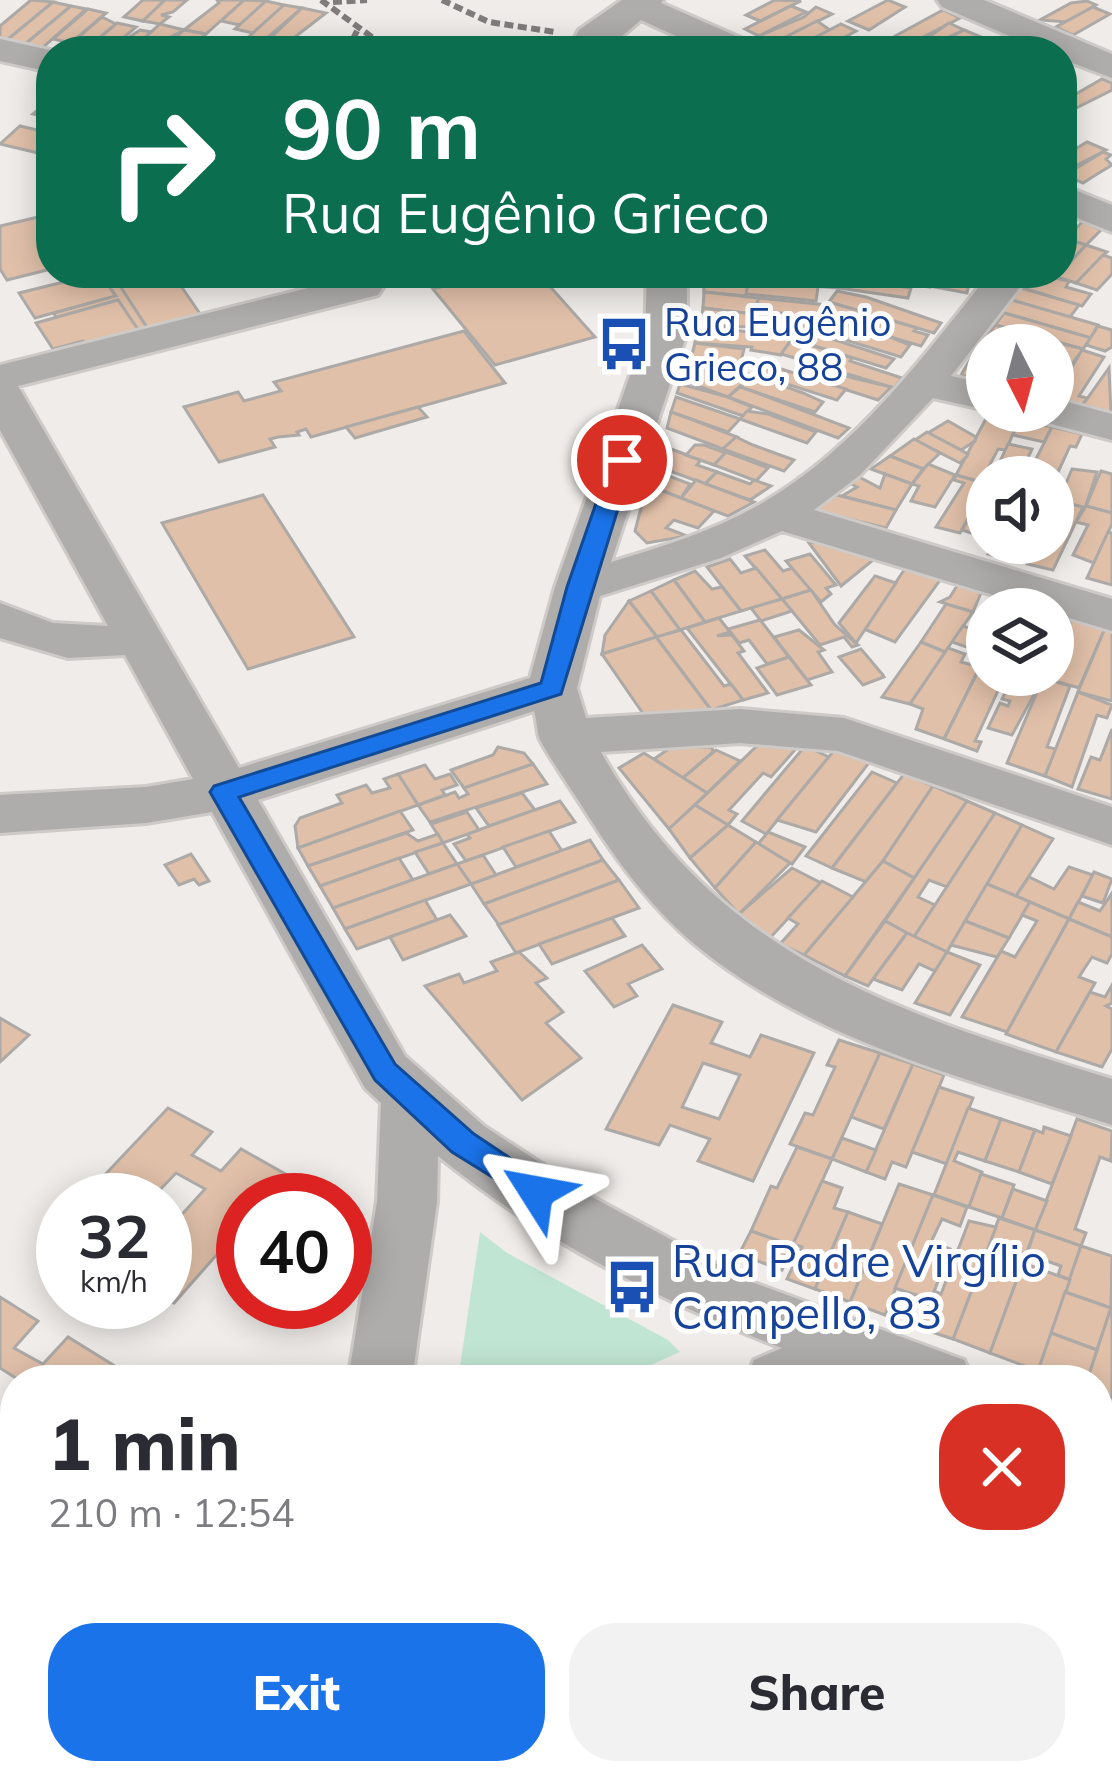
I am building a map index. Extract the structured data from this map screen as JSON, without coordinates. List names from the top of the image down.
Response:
{
  "places": {
    "bus stop": ["Rua Eugênio Grieco, 88", "Rua Padre Virgílio Campello, 83"]
  },
  "north": "bottom",
  "page": {
    "turn": ["90 m", "Rua Eugênio Grieco"],
    "speed": "32 km/h",
    "limit": "40",
    "heading": ["1 min", "210 m · 12:54"],
    "buttons": ["Exit", "Share"]
  }
}
